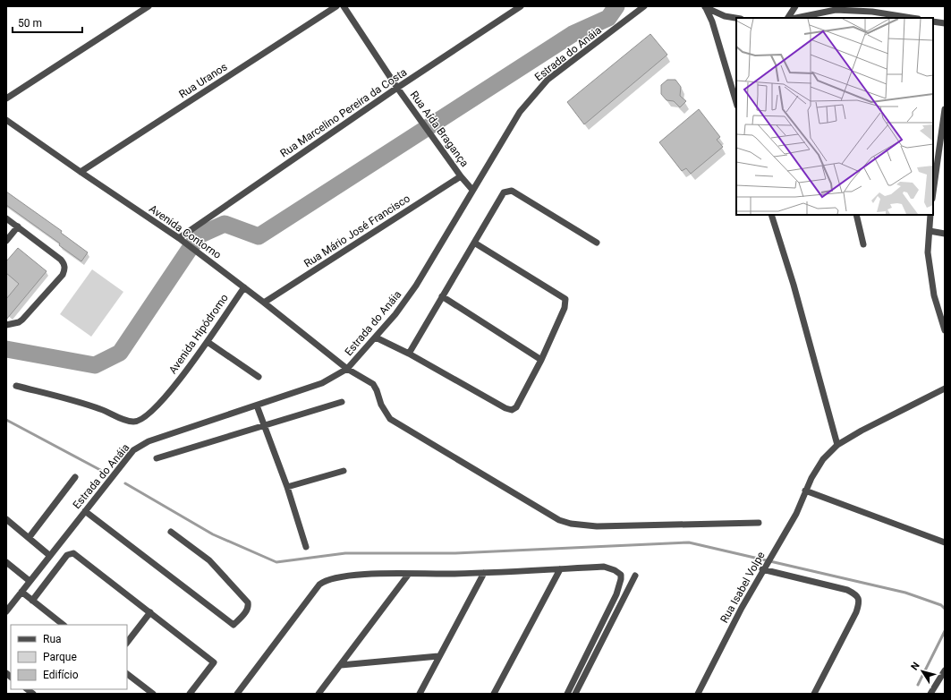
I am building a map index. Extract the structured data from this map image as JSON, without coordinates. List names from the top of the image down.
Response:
{
  "streets": {
    "street": [
      "Estrada do Anáia",
      "Rua Uranos",
      "Rua Marcelino Pereira da Costa",
      "Rua Aída Bragança",
      "Rua Mário José Francisco",
      "Avenida Contorno",
      "Avenida Hipódromo",
      "Rua Isabel Volpe"
    ]
  },
  "crossings": [
    ["Estrada do Anáia", "Rua Aída Bragança"],
    ["Estrada do Anáia", "Avenida Contorno"],
    ["Rua Uranos", "Avenida Contorno"],
    ["Rua Marcelino Pereira da Costa", "Rua Aída Bragança"],
    ["Rua Marcelino Pereira da Costa", "Avenida Contorno"],
    ["Rua Aída Bragança", "Rua Mário José Francisco"],
    ["Rua Mário José Francisco", "Avenida Contorno"],
    ["Avenida Contorno", "Avenida Hipódromo"]
  ],
  "legend": ["Rua", "Parque", "Edifício"],
  "scale_bar": "50 m",
  "north": "top left"
}
